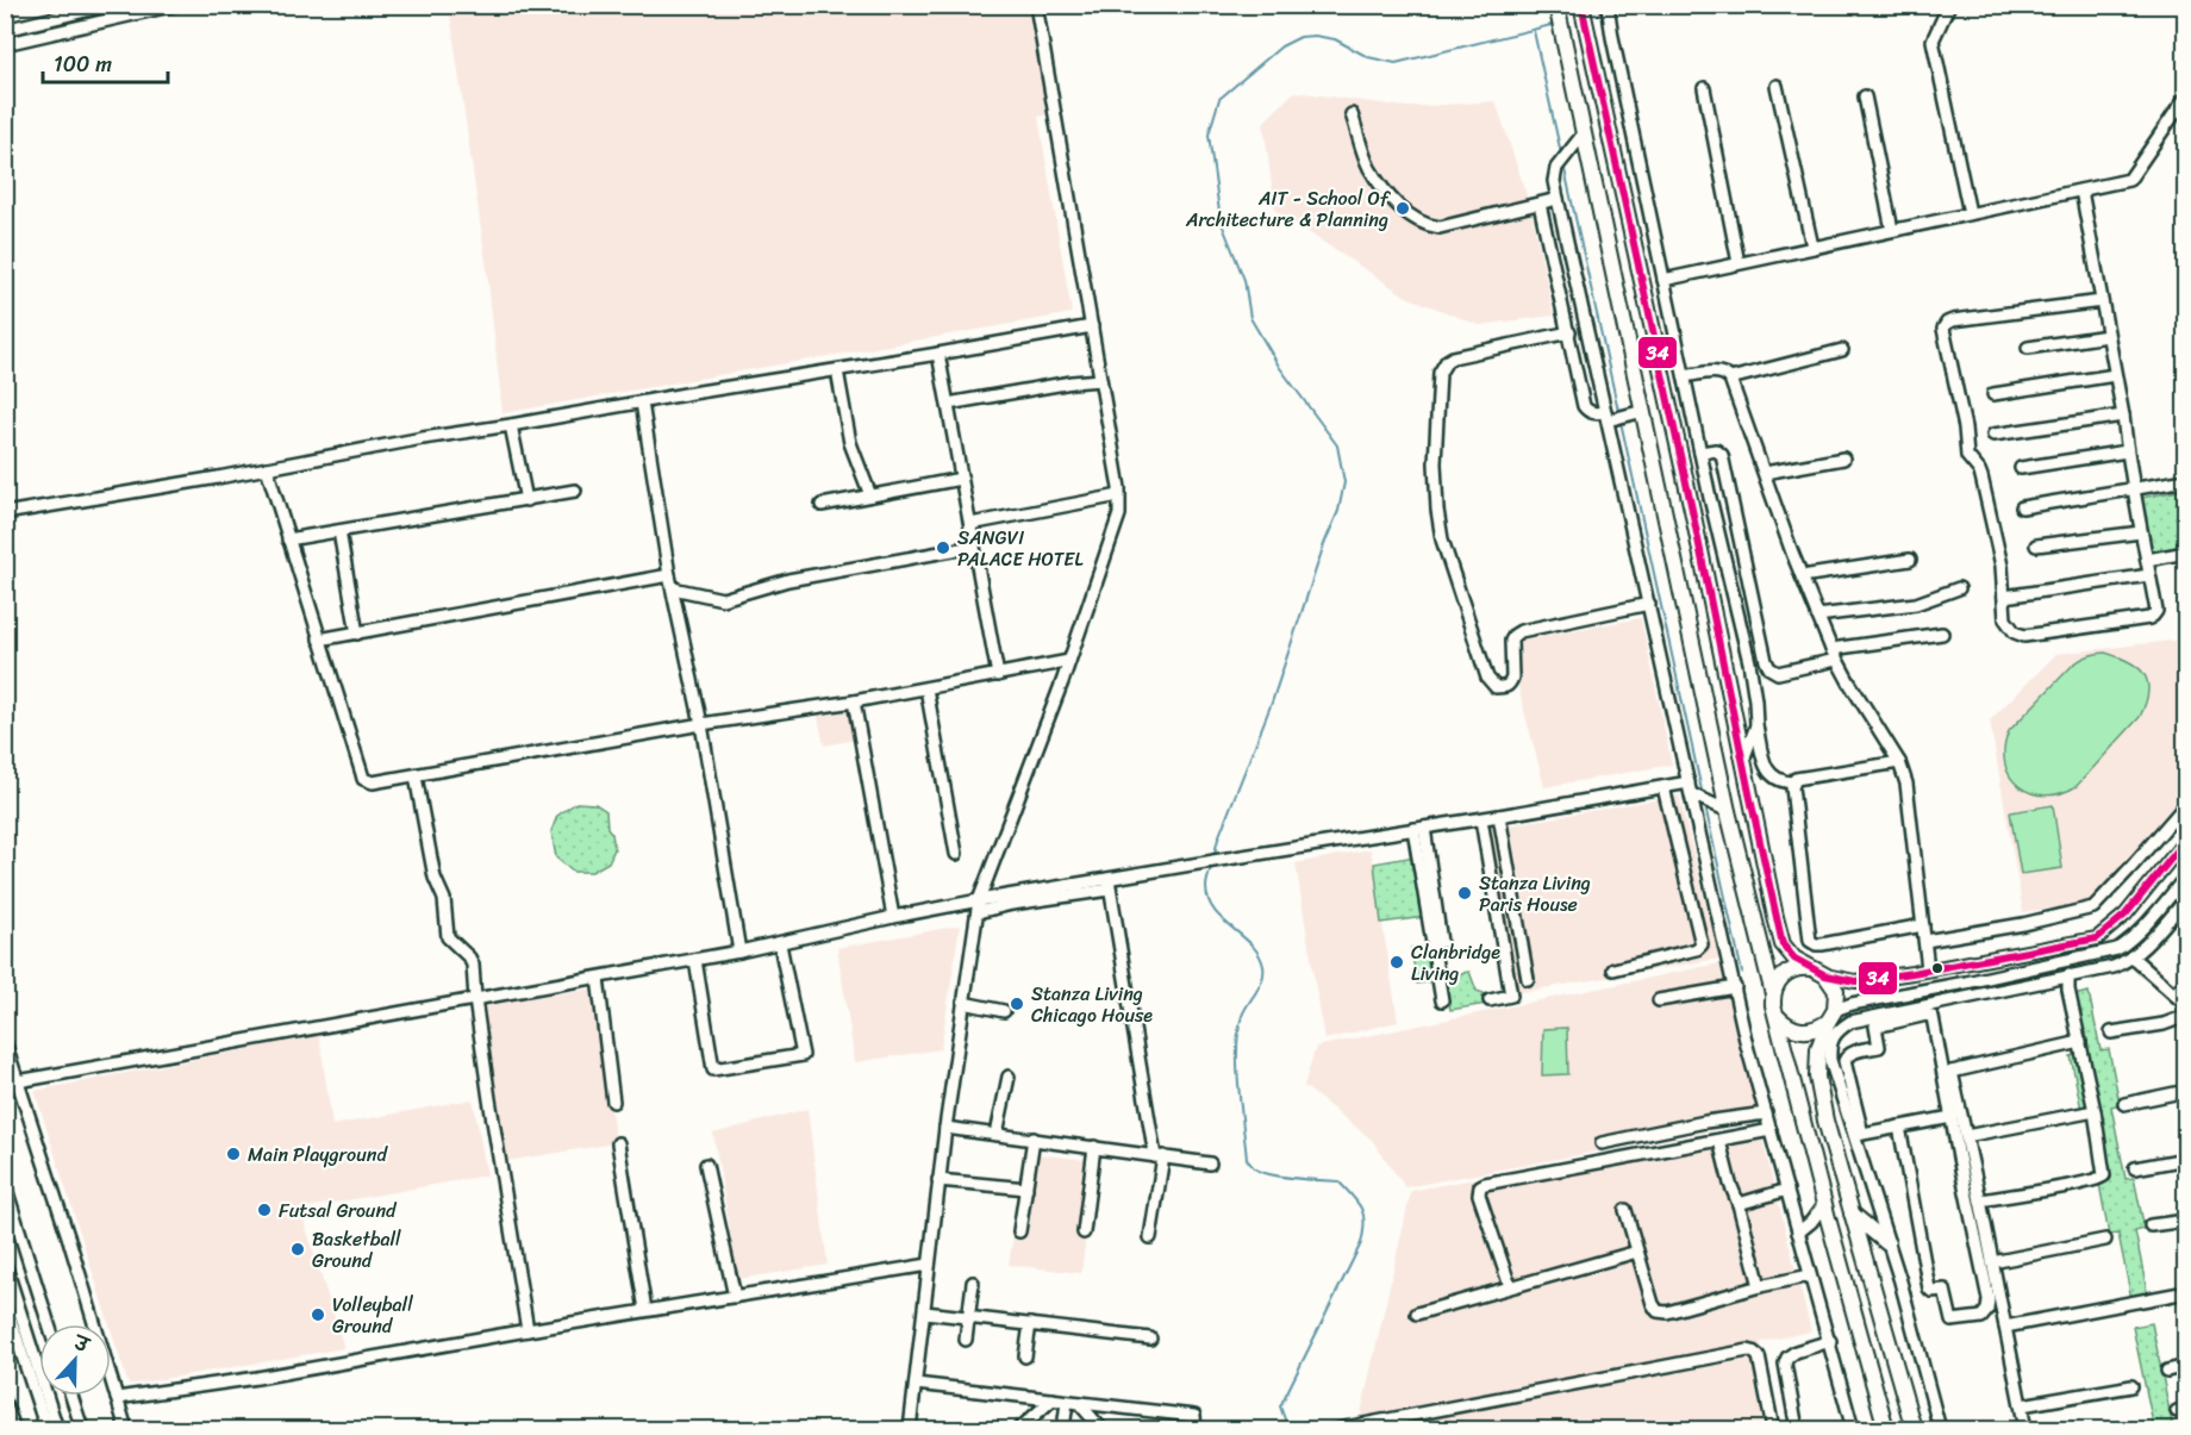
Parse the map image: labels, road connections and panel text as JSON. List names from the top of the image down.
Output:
{
  "places": [
    "AIT - School Of Architecture & Planning",
    "SANGVI PALACE HOTEL",
    "Stanza Living Paris House",
    "Clanbridge Living",
    "Stanza Living Chicago House",
    "Main Playground",
    "Futsal Ground",
    "Basketball Ground",
    "Volleyball Ground"
  ],
  "lines": ["transit line 34"],
  "scale_bar": "100 m",
  "north": "top"
}
